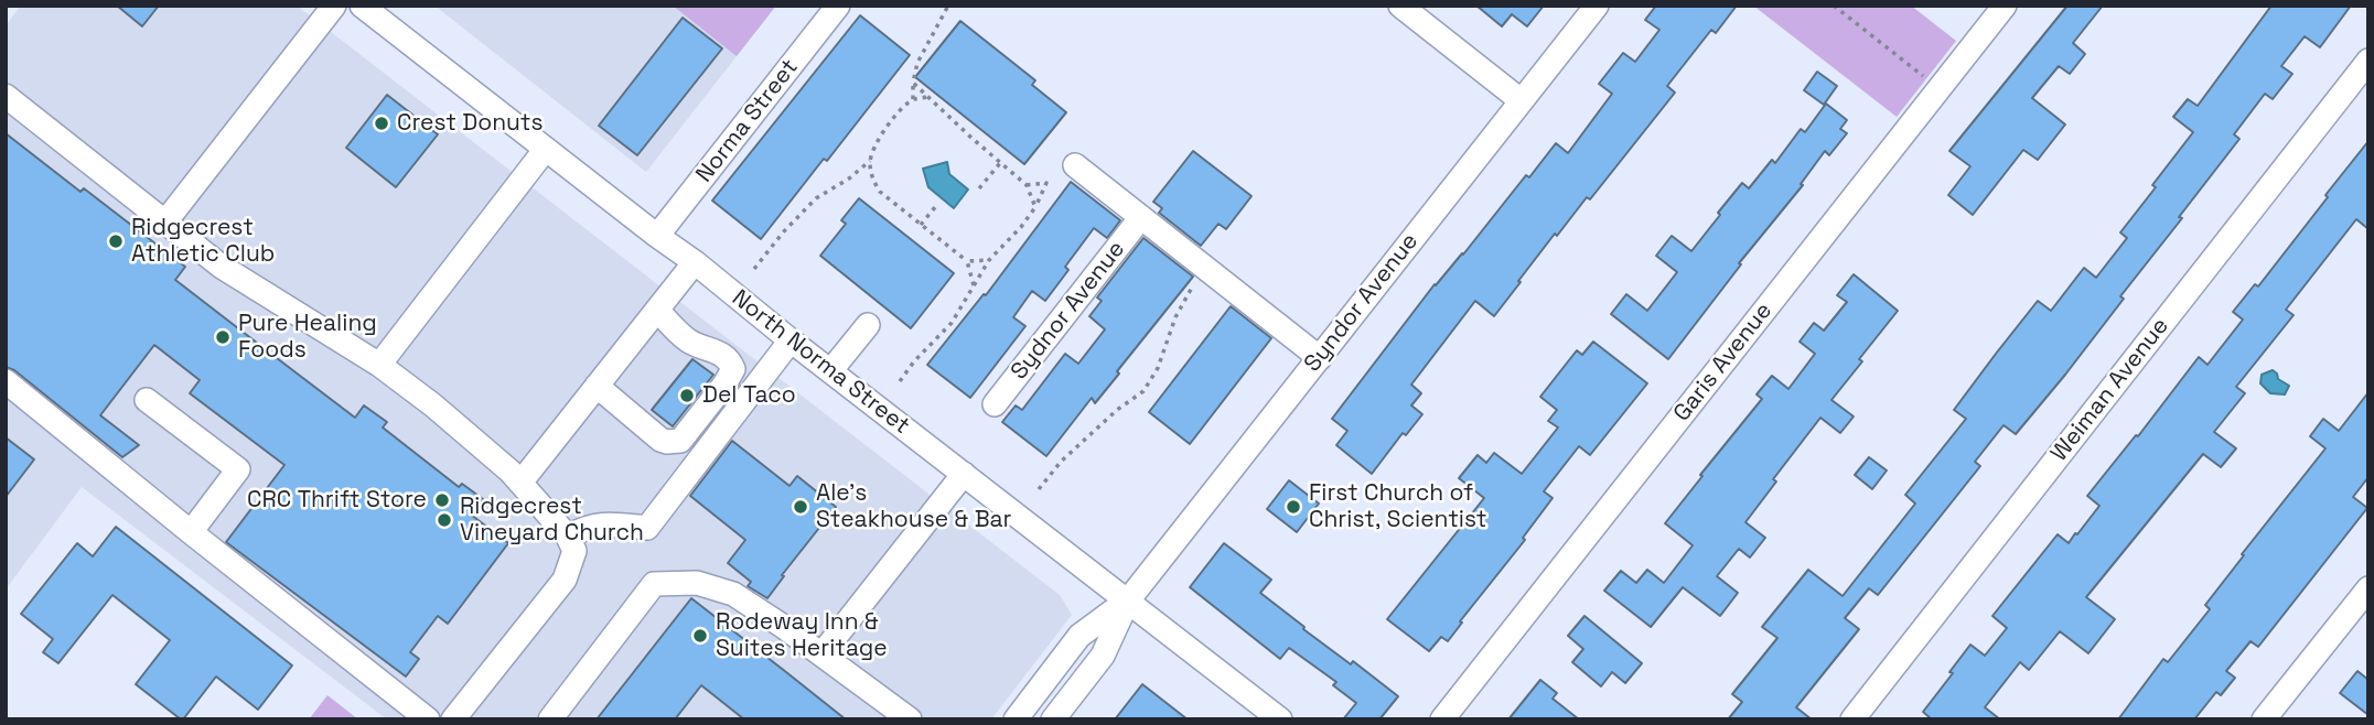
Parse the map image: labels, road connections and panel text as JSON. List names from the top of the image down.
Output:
{
  "streets": {
    "street": [
      "Norma Street",
      "Syndor Avenue",
      "Sydnor Avenue",
      "North Norma Street",
      "Garis Avenue",
      "Weiman Avenue"
    ]
  },
  "crossings": [
    ["Norma Street", "North Norma Street"],
    ["Syndor Avenue", "Sydnor Avenue"],
    ["Syndor Avenue", "North Norma Street"]
  ],
  "places": [
    "Crest Donuts",
    "Ridgecrest Athletic Club",
    "Pure Healing Foods",
    "Del Taco",
    "CRC Thrift Store",
    "Ale's Steakhouse & Bar",
    "First Church of Christ, Scientist",
    "Ridgecrest Vineyard Church",
    "Rodeway Inn & Suites Heritage"
  ]
}
